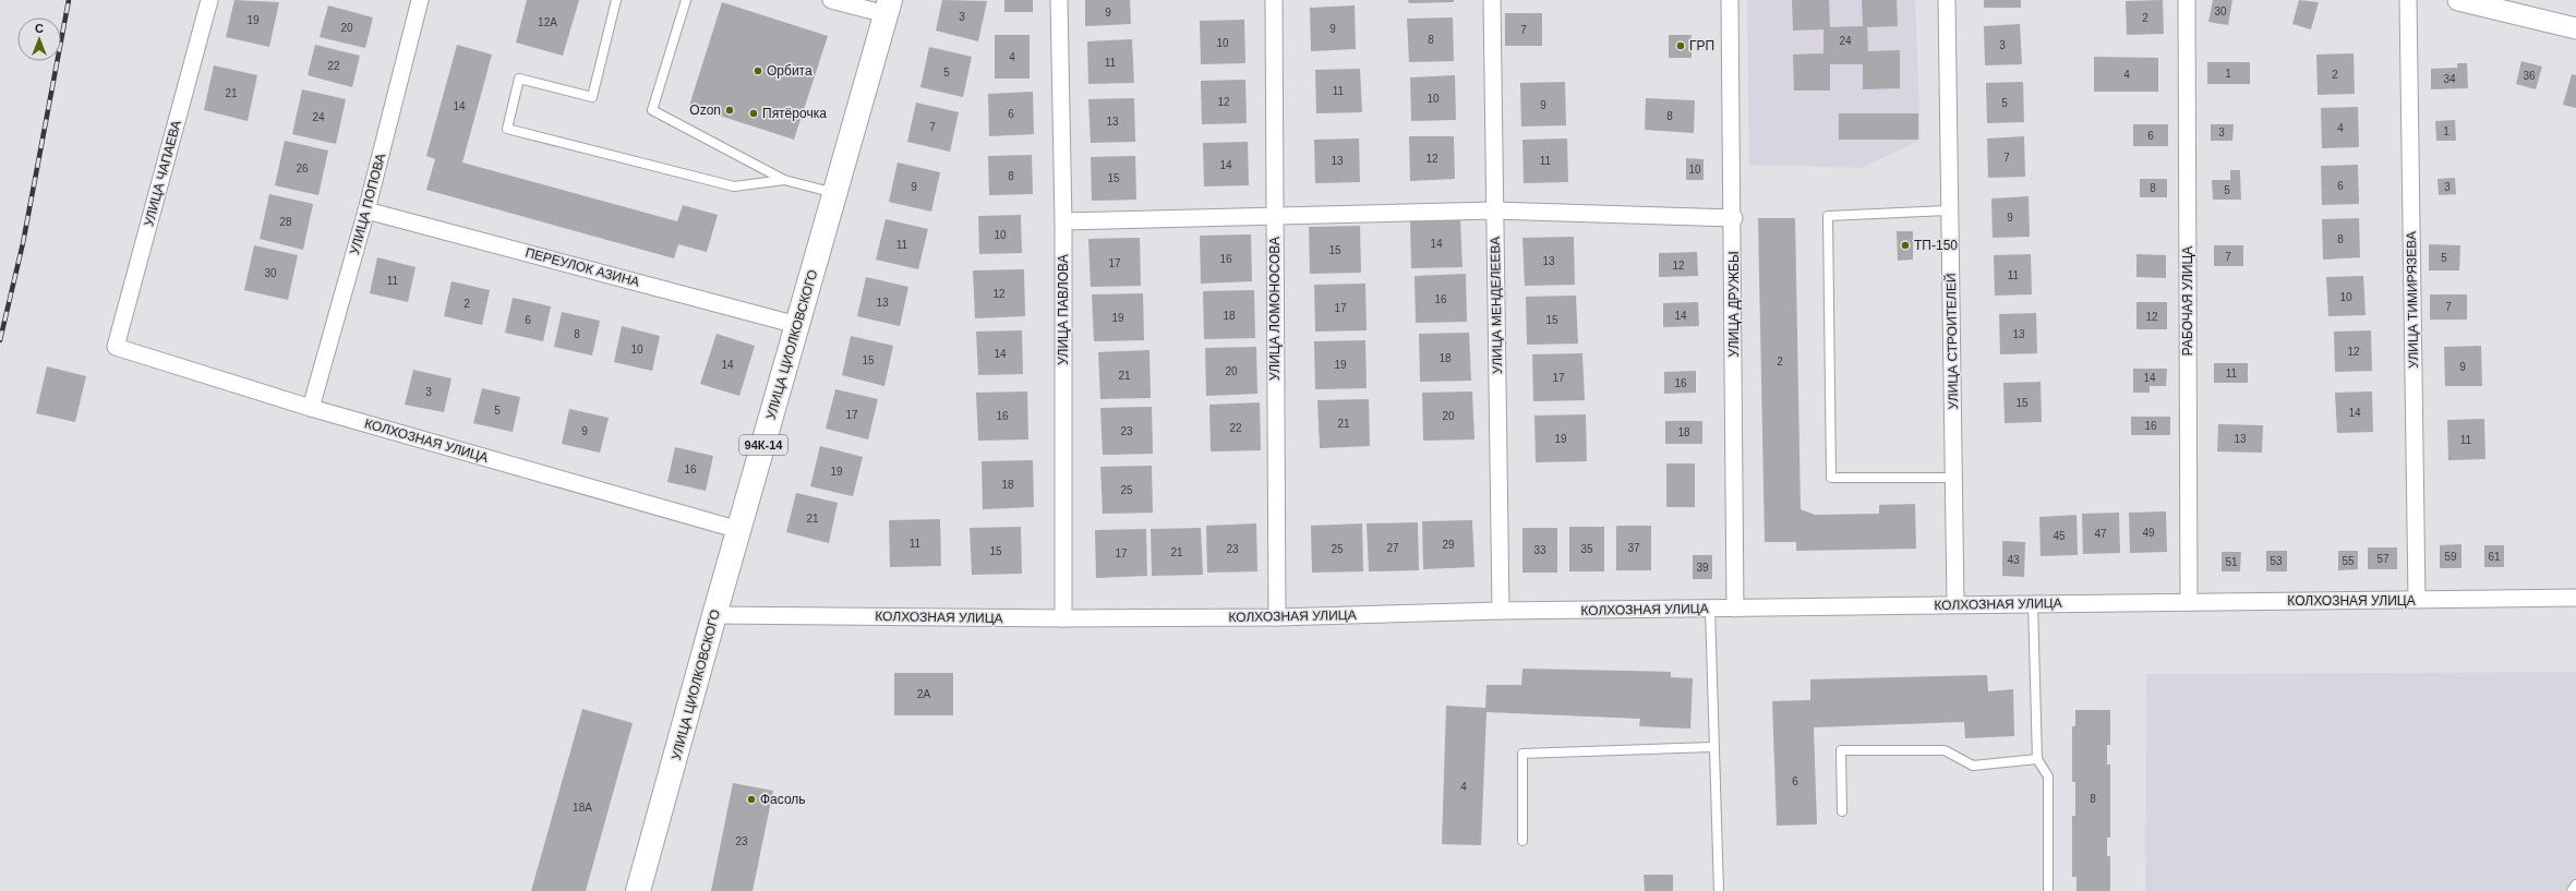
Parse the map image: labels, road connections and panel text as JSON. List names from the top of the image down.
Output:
{
  "streets": {
    "main road": ["УЛИЦА ЦИОЛКОВСКОГО", "94К-14"],
    "street": [
      "УЛИЦА ЧАПАЕВА",
      "УЛИЦА ПОПОВА",
      "ПЕРЕУЛОК АЗИНА",
      "УЛИЦА ТИМИРЯЗЕВА",
      "РАБОЧАЯ УЛИЦА",
      "УЛИЦА ДРУЖБЫ",
      "УЛИЦА МЕНДЕЛЕЕВА",
      "УЛИЦА ЛОМОНОСОВА",
      "УЛИЦА ПАВЛОВА",
      "УЛИЦА СТРОИТЕЛЕЙ",
      "КОЛХОЗНАЯ УЛИЦА"
    ]
  },
  "crossings": [
    ["УЛИЦА ЧАПАЕВА", "КОЛХОЗНАЯ УЛИЦА"],
    ["УЛИЦА ПОПОВА", "ПЕРЕУЛОК АЗИНА"],
    ["УЛИЦА ПОПОВА", "КОЛХОЗНАЯ УЛИЦА"],
    ["ПЕРЕУЛОК АЗИНА", "УЛИЦА ЦИОЛКОВСКОГО"],
    ["УЛИЦА ТИМИРЯЗЕВА", "КОЛХОЗНАЯ УЛИЦА"],
    ["РАБОЧАЯ УЛИЦА", "КОЛХОЗНАЯ УЛИЦА"],
    ["УЛИЦА ДРУЖБЫ", "КОЛХОЗНАЯ УЛИЦА"],
    ["УЛИЦА МЕНДЕЛЕЕВА", "КОЛХОЗНАЯ УЛИЦА"],
    ["УЛИЦА ЛОМОНОСОВА", "КОЛХОЗНАЯ УЛИЦА"],
    ["УЛИЦА ПАВЛОВА", "КОЛХОЗНАЯ УЛИЦА"],
    ["УЛИЦА СТРОИТЕЛЕЙ", "КОЛХОЗНАЯ УЛИЦА"],
    ["УЛИЦА ЦИОЛКОВСКОГО", "КОЛХОЗНАЯ УЛИЦА"]
  ],
  "places": [
    "ГРП",
    "Орбита",
    "Ozon",
    "Пятёрочка",
    "ТП-150",
    "Фасоль"
  ],
  "house_numbers": [
    "30",
    "9",
    "3",
    "2",
    "19",
    "12А",
    "20",
    "9",
    "7",
    "8",
    "24",
    "10",
    "3",
    "4",
    "11",
    "22",
    "5",
    "1",
    "4",
    "2",
    "36",
    "34",
    "11",
    "21",
    "10",
    "12",
    "5",
    "9",
    "14",
    "6",
    "8",
    "24",
    "13",
    "7",
    "4",
    "1",
    "3",
    "6",
    "7",
    "12",
    "13",
    "11",
    "14",
    "26",
    "10",
    "8",
    "15",
    "6",
    "9",
    "3",
    "8",
    "5",
    "9",
    "28",
    "10",
    "8",
    "14",
    "11",
    "15",
    "7",
    "5",
    "16",
    "13",
    "17",
    "12",
    "30",
    "11",
    "11",
    "12",
    "10",
    "16",
    "13",
    "2",
    "7",
    "17",
    "18",
    "14",
    "12",
    "19",
    "6",
    "15",
    "8",
    "13",
    "10",
    "12",
    "14",
    "18",
    "15",
    "2",
    "14",
    "19",
    "9",
    "20",
    "11",
    "21",
    "17",
    "14",
    "16",
    "3",
    "15",
    "5",
    "14",
    "17",
    "16",
    "20",
    "21",
    "16",
    "22",
    "9",
    "23",
    "18",
    "19",
    "13",
    "11",
    "16",
    "19",
    "18",
    "25",
    "21",
    "49",
    "47",
    "45",
    "11",
    "29",
    "27",
    "37",
    "23",
    "25",
    "35",
    "33",
    "15",
    "21",
    "17",
    "59",
    "61",
    "57",
    "43",
    "53",
    "55",
    "51",
    "39",
    "2А",
    "6",
    "4",
    "8",
    "18А",
    "23"
  ],
  "north": "top"
}
